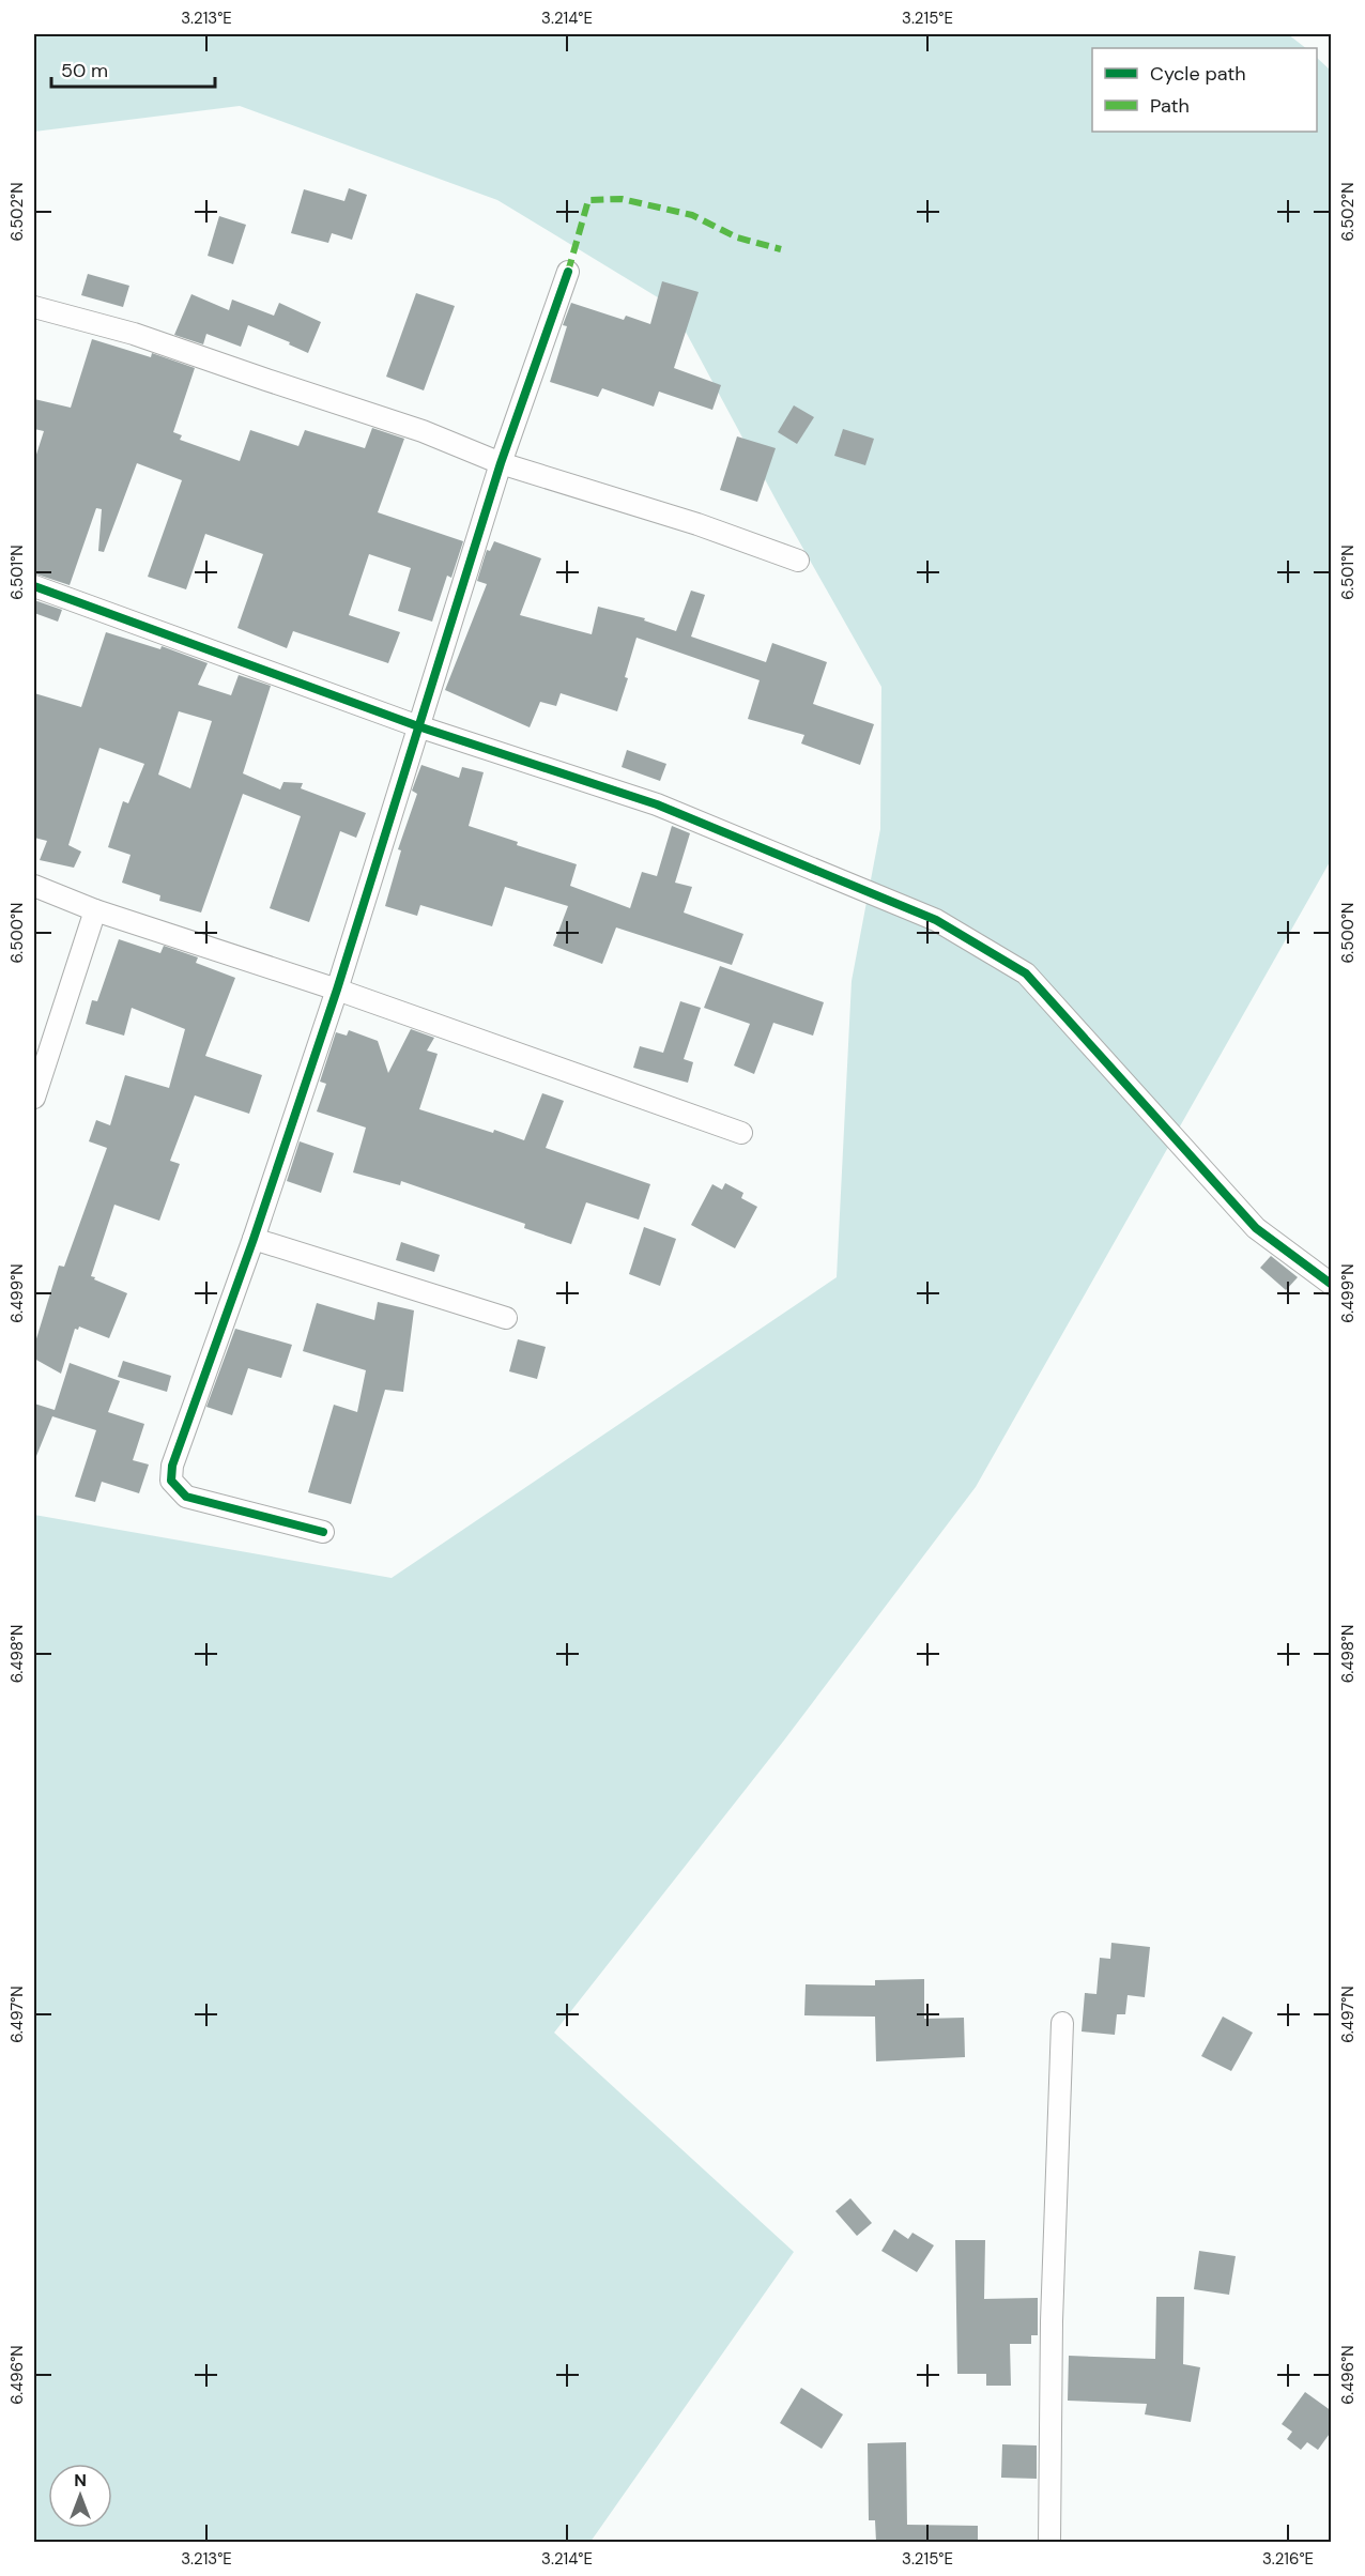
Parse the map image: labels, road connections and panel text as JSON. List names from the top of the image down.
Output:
{
  "legend": ["Cycle path", "Path"],
  "scale_bar": "50 m",
  "north": "top",
  "coordinates": [
    "3.213°E",
    "3.214°E",
    "3.215°E",
    "6.502°N",
    "6.501°N",
    "6.500°N",
    "6.499°N",
    "6.498°N",
    "6.497°N",
    "6.496°N",
    "3.216°E"
  ]
}
